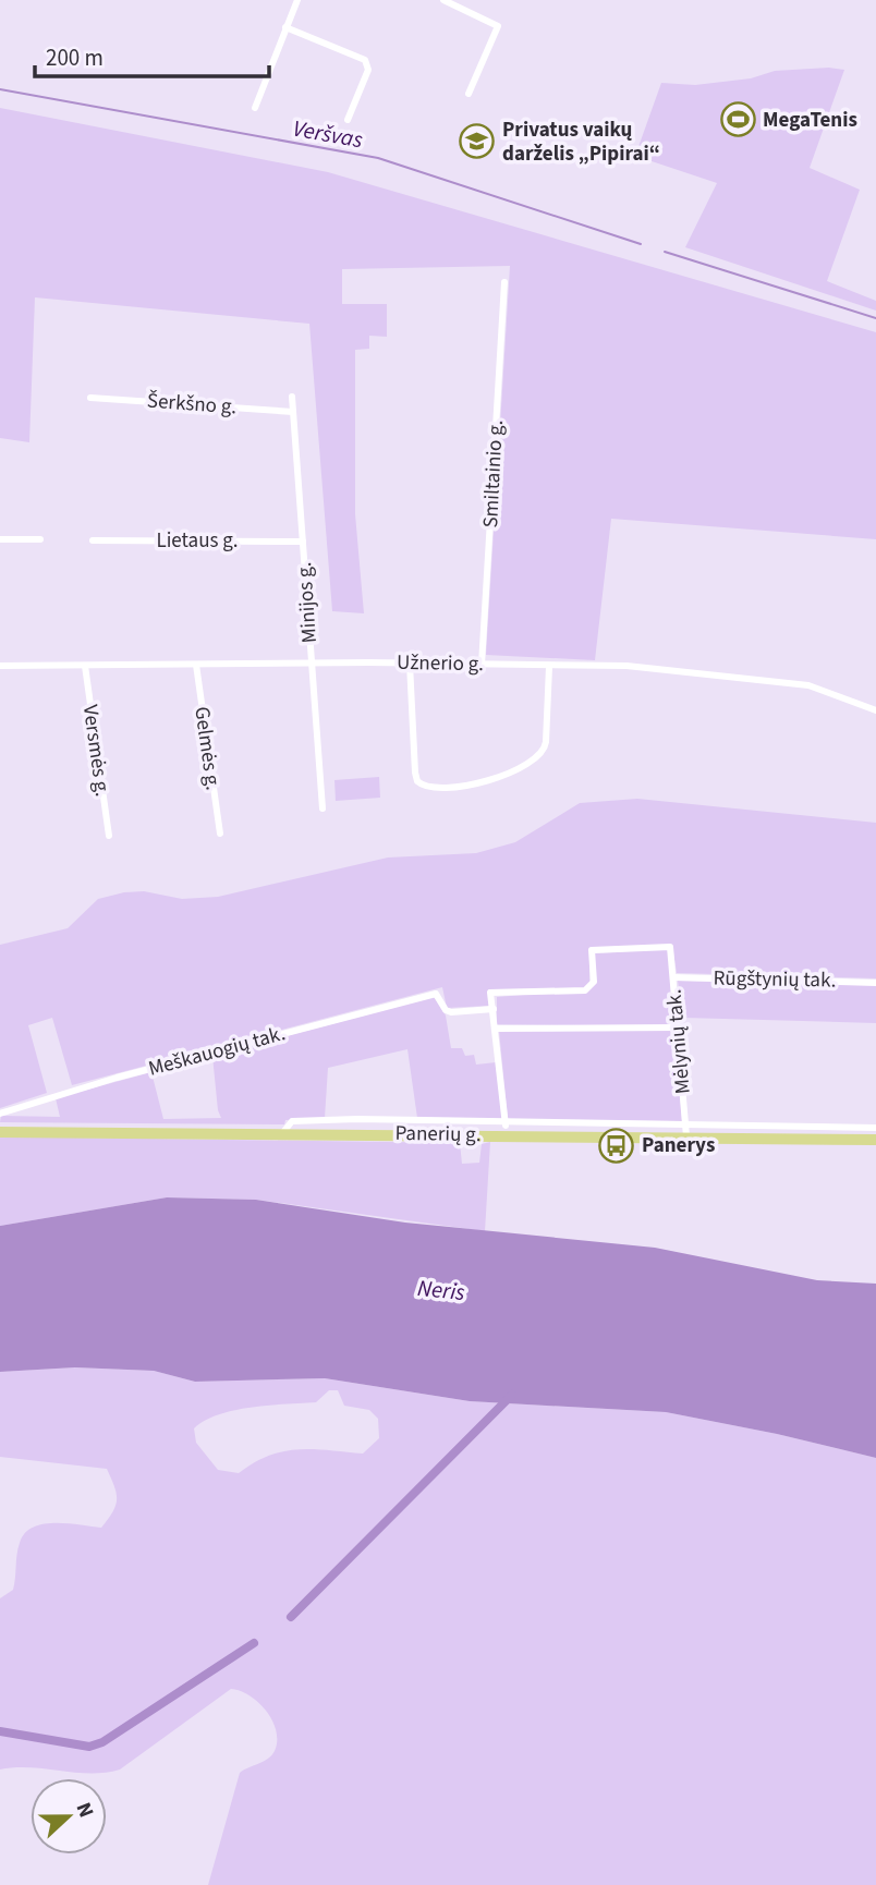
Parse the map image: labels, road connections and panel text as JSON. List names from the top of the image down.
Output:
{
  "streets": {
    "main road": ["Panerių g."],
    "street": [
      "Šerkšno g.",
      "Smiltainio g.",
      "Lietaus g.",
      "Minijos g.",
      "Užnerio g.",
      "Gelmės g.",
      "Versmės g.",
      "Rūgštynių tak.",
      "Mėlynių tak.",
      "Meškauogių tak."
    ]
  },
  "crossings": [
    ["Šerkšno g.", "Minijos g."],
    ["Smiltainio g.", "Užnerio g."],
    ["Lietaus g.", "Minijos g."],
    ["Minijos g.", "Užnerio g."],
    ["Užnerio g.", "Gelmės g."],
    ["Užnerio g.", "Versmės g."],
    ["Rūgštynių tak.", "Mėlynių tak."],
    ["Mėlynių tak.", "Meškauogių tak."],
    ["Mėlynių tak.", "Panerių g."]
  ],
  "water": ["Veršvas", "Neris"],
  "places": {
    "sports": ["MegaTenis"],
    "school or university": ["Privatus vaikų darželis „Pipirai“"],
    "bus stop": ["Panerys"]
  },
  "scale_bar": "200 m",
  "north": "right"
}
